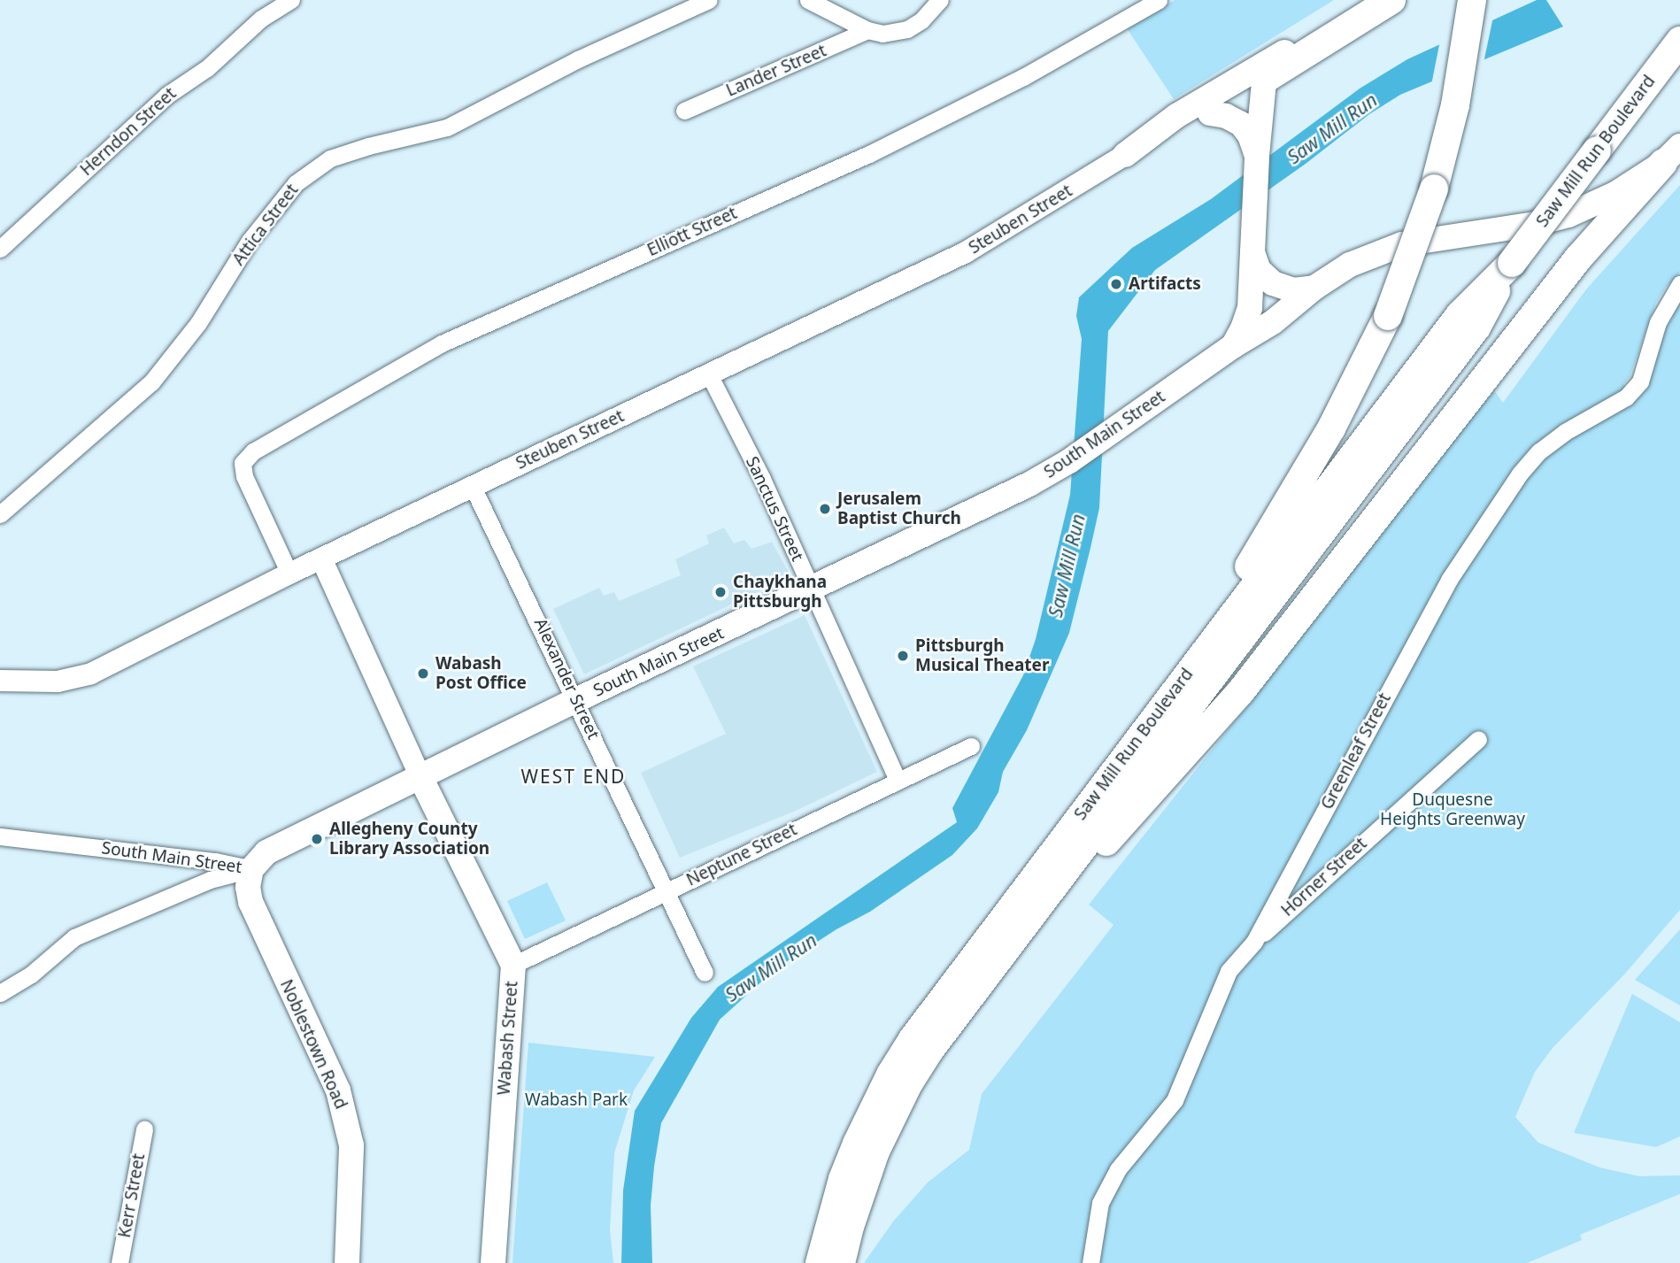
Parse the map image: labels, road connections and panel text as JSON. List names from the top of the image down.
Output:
{
  "streets": {
    "highway": ["Saw Mill Run Boulevard"],
    "main road": [
      "Steuben Street",
      "South Main Street",
      "Wabash Street",
      "Noblestown Road"
    ],
    "street": [
      "Lander Street",
      "Herndon Street",
      "Attica Street",
      "Elliott Street",
      "Sanctus Street",
      "Alexander Street",
      "Greenleaf Street",
      "Neptune Street",
      "Horner Street",
      "Kerr Street"
    ]
  },
  "crossings": [
    ["Steuben Street", "Elliott Street"],
    ["Steuben Street", "Sanctus Street"],
    ["Steuben Street", "Alexander Street"],
    ["Steuben Street", "Wabash Street"],
    ["South Main Street", "Sanctus Street"],
    ["South Main Street", "Alexander Street"],
    ["South Main Street", "Wabash Street"],
    ["South Main Street", "Noblestown Road"],
    ["Sanctus Street", "Neptune Street"],
    ["Alexander Street", "Neptune Street"],
    ["Greenleaf Street", "Horner Street"],
    ["Neptune Street", "Wabash Street"]
  ],
  "districts": ["WEST END"],
  "water": ["Saw Mill Run"],
  "parks": ["Duquesne Heights Greenway", "Wabash Park"],
  "places": [
    "Artifacts",
    "Jerusalem Baptist Church",
    "Chaykhana Pittsburgh",
    "Pittsburgh Musical Theater",
    "Wabash Post Office",
    "Allegheny County Library Association"
  ]
}
